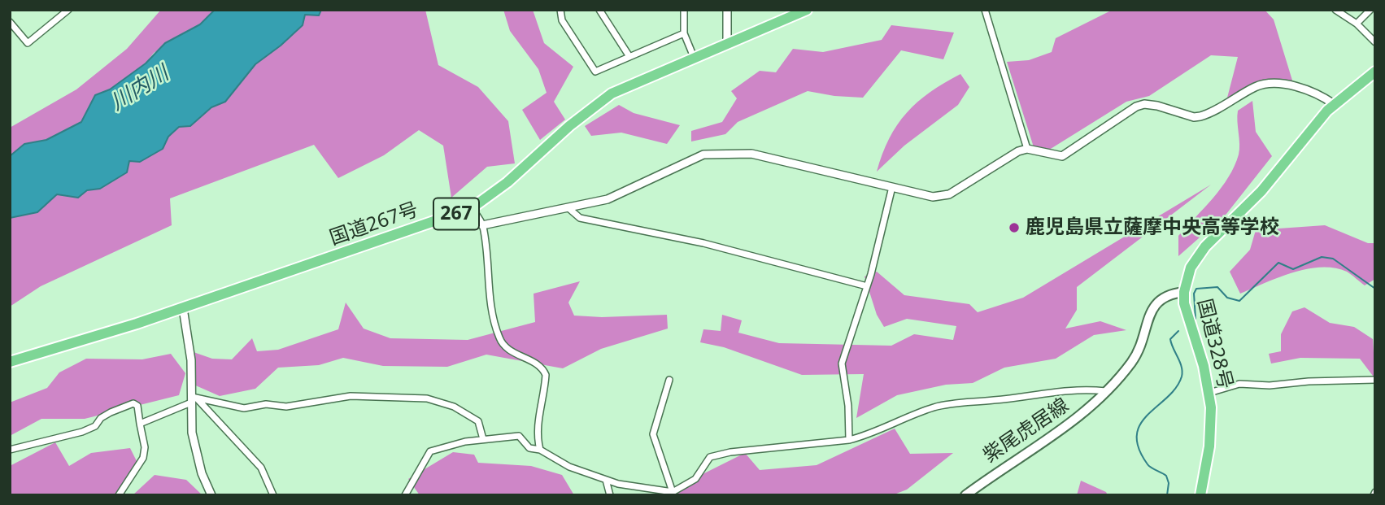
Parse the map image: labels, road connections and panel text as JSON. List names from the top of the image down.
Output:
{
  "streets": {
    "highway": ["267", "国道267号", "国道328号"],
    "main road": ["紫尾虎居線"]
  },
  "crossings": [
    ["国道328号", "紫尾虎居線"]
  ],
  "water": ["川内川"],
  "places": ["鹿児島県立薩摩中央高等学校"]
}
